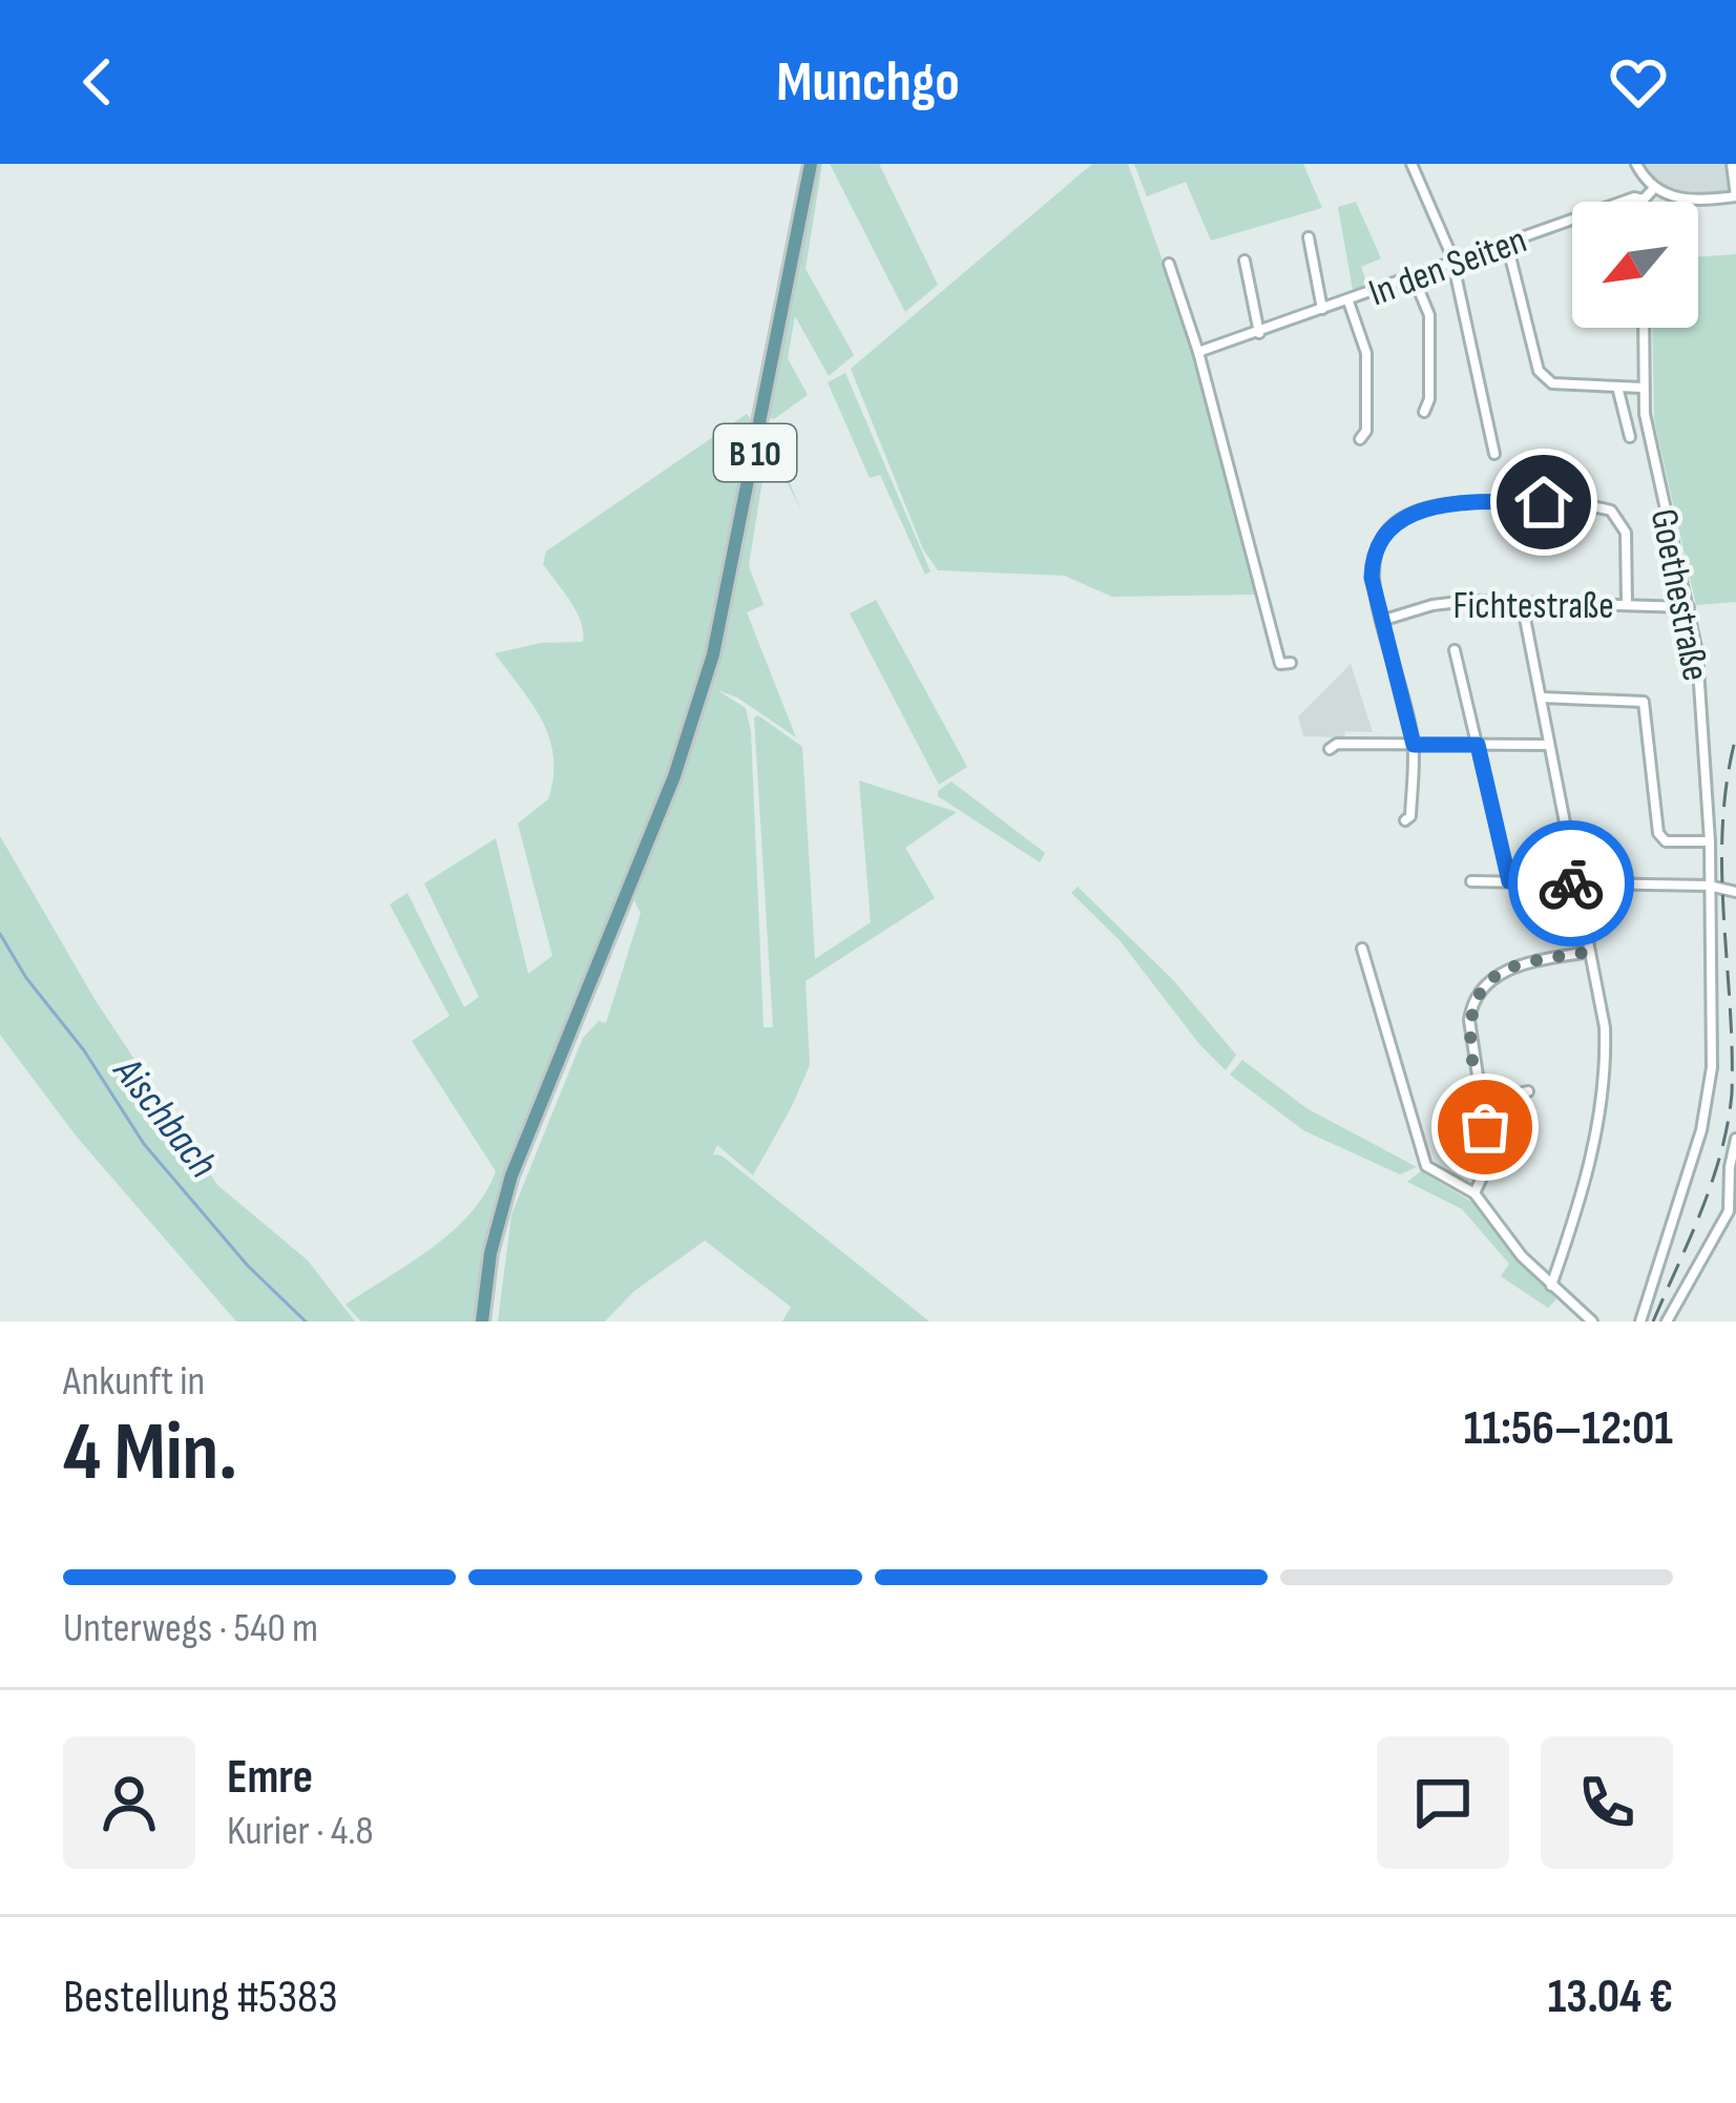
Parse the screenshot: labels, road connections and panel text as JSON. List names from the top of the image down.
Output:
{
  "streets": {
    "main road": ["B 10"],
    "street": ["In den Seiten", "Goethestraße", "Fichtestraße"]
  },
  "crossings": [
    ["Goethestraße", "Fichtestraße"]
  ],
  "water": ["Aischbach"],
  "north": "bottom left",
  "page": {
    "header": "Munchgo",
    "heading": ["4 Min.", "Ankunft in", "11:56–12:01"],
    "panel": [
      "Emre",
      "Kurier · 4.8",
      "Bestellung #5383",
      "13.04 €"
    ],
    "bar": "Unterwegs · 540 m"
  }
}
